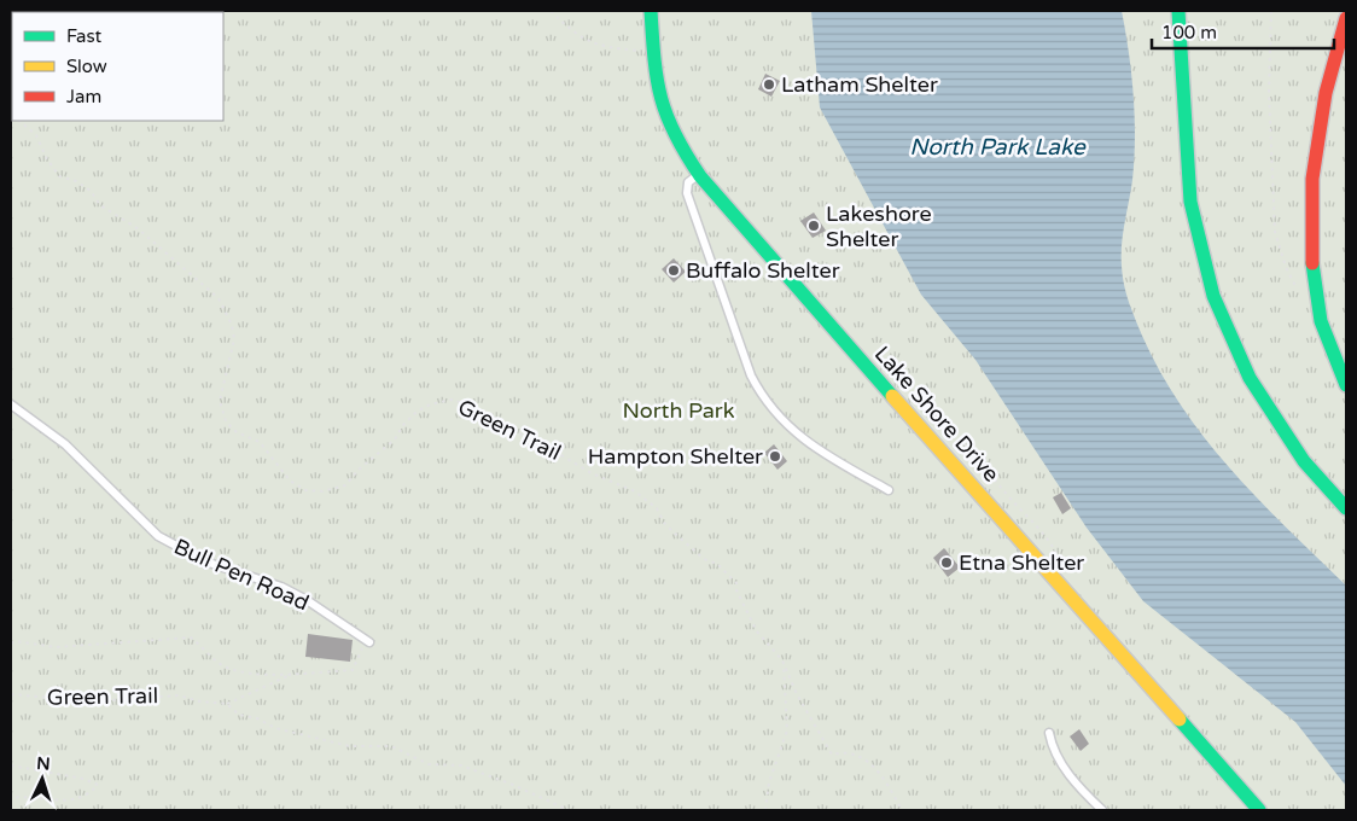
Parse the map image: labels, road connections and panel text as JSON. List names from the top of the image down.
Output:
{
  "streets": {
    "street": ["Lake Shore Drive"],
    "lane": ["Bull Pen Road"],
    "path": ["Green Trail"]
  },
  "water": ["North Park Lake"],
  "parks": ["North Park"],
  "places": [
    "Latham Shelter",
    "Lakeshore Shelter",
    "Buffalo Shelter",
    "Hampton Shelter",
    "Etna Shelter"
  ],
  "legend": ["Fast", "Slow", "Jam"],
  "scale_bar": "100 m",
  "north": "top"
}
